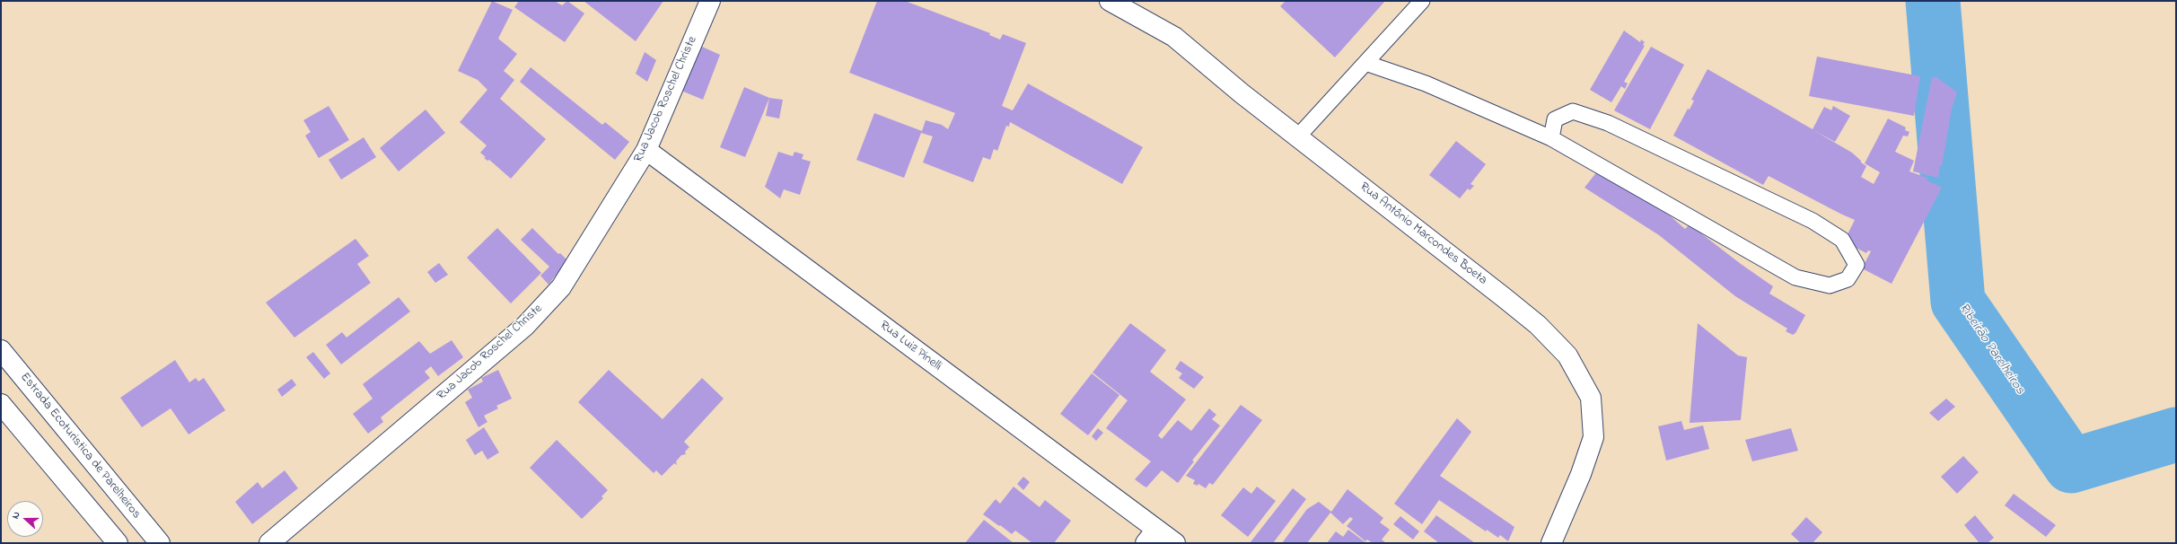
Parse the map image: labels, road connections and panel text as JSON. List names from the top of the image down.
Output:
{
  "streets": {
    "street": [
      "Rua Jacob Roschel Christe",
      "Rua Antônio Marcondes Boeta",
      "Rua Luiz Pinelli",
      "Estrada Ecoturistica de Parelheiros"
    ]
  },
  "crossings": [
    ["Rua Jacob Roschel Christe", "Rua Luiz Pinelli"]
  ],
  "water": ["Ribeirão Parelheiros"],
  "north": "left"
}
